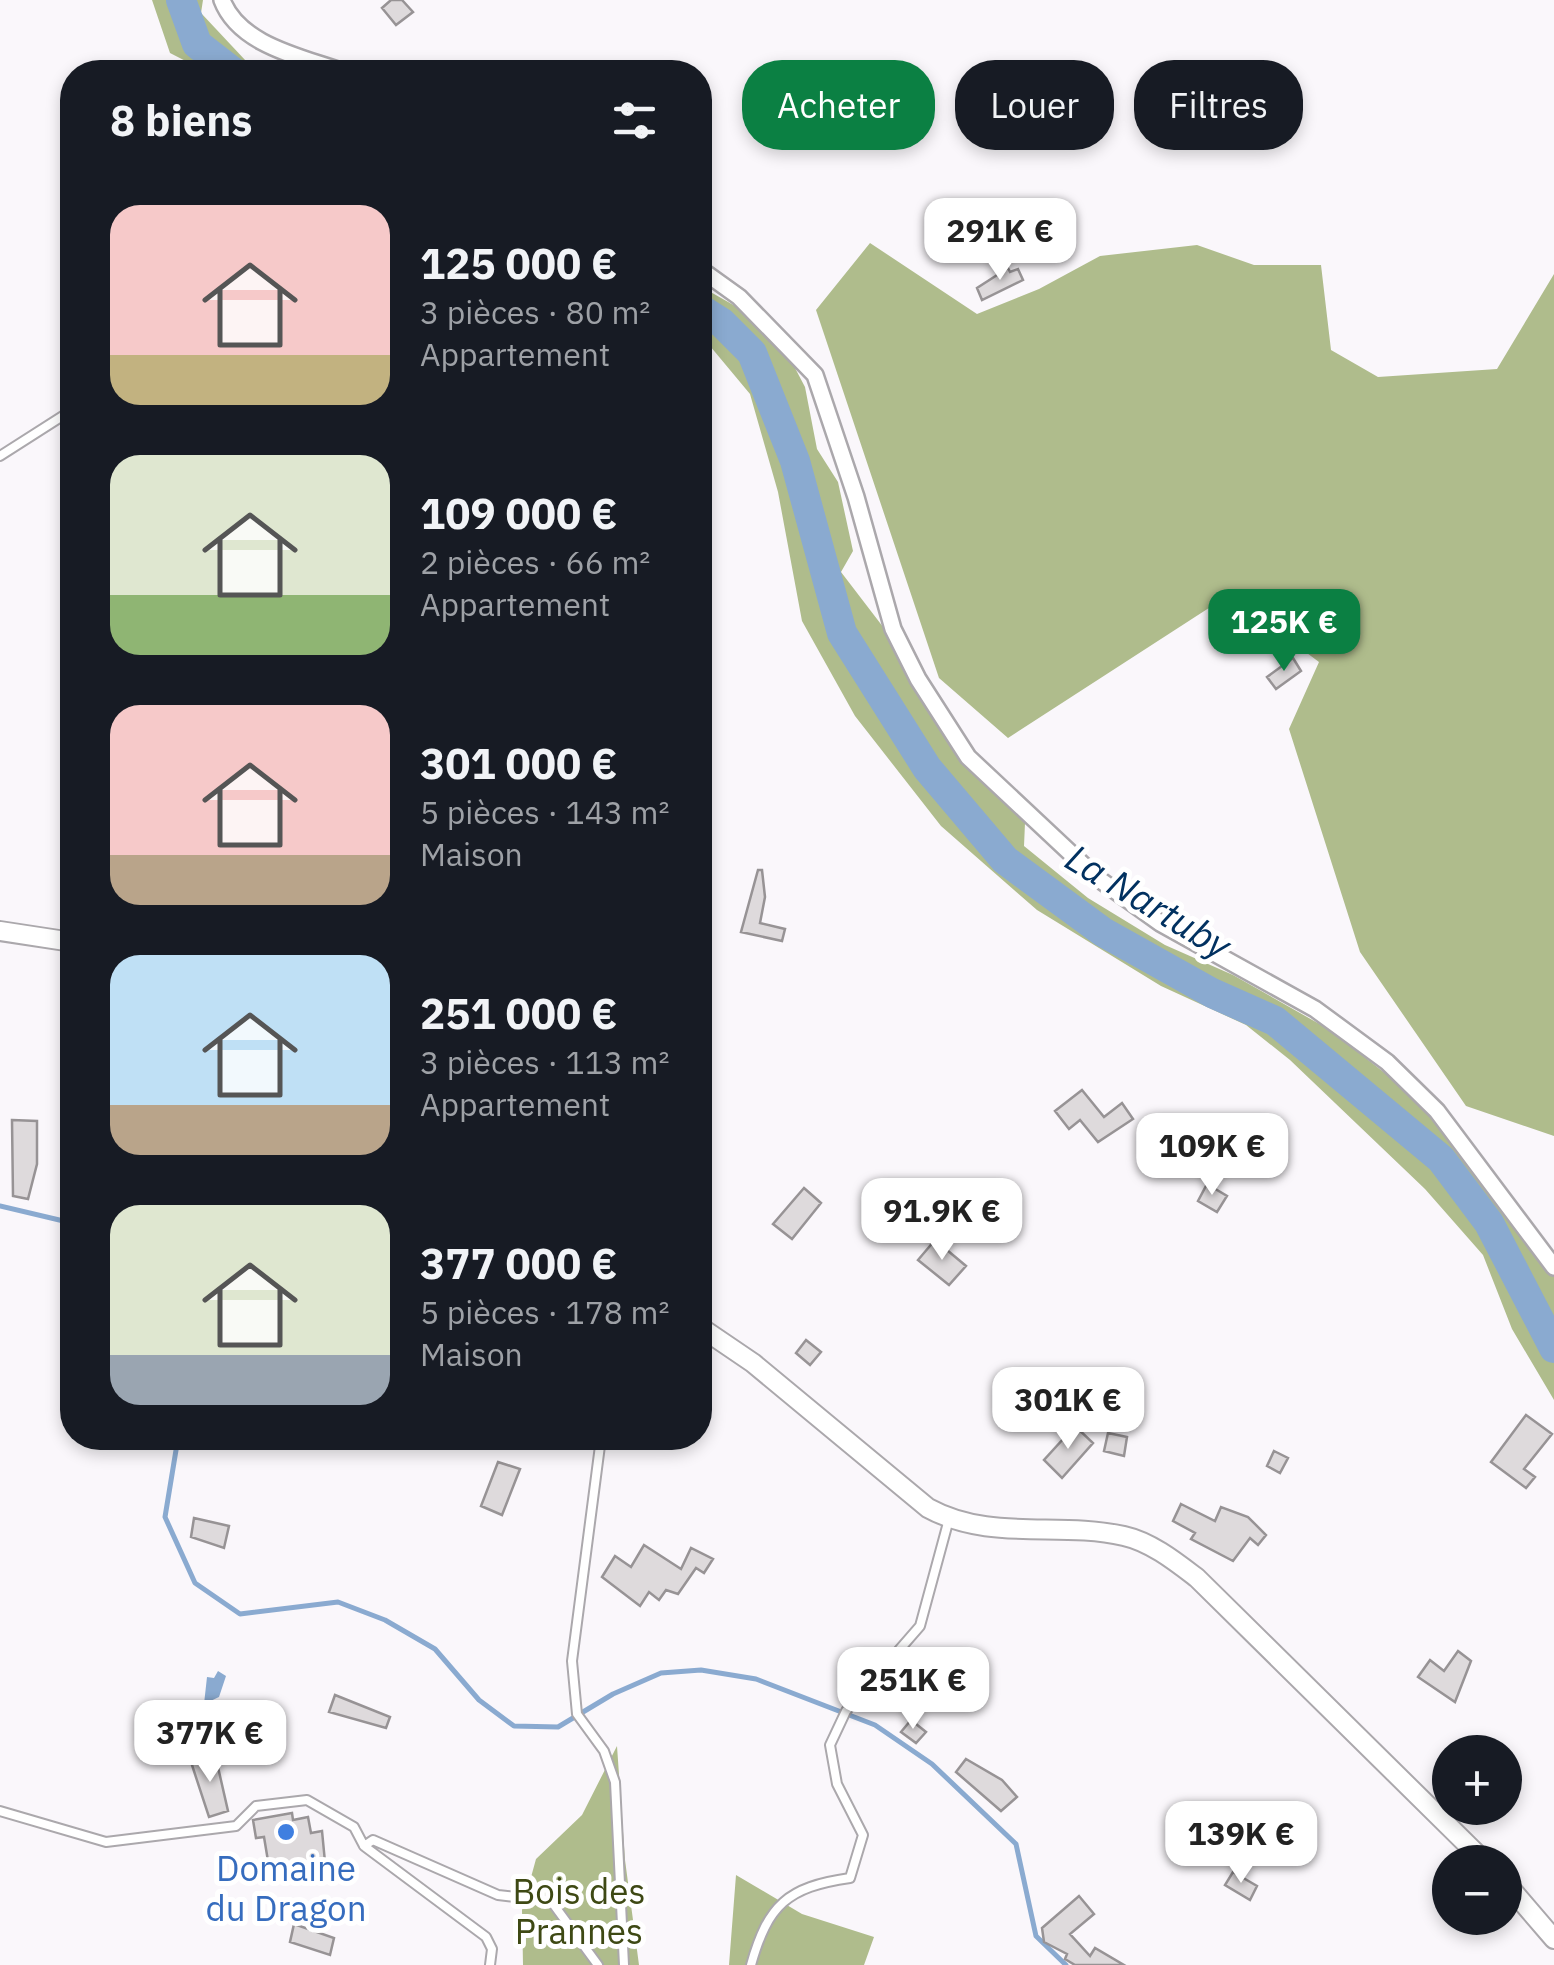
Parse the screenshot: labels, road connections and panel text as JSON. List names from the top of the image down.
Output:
{
  "water": ["La Nartuby"],
  "parks": ["Bois des Prannes"],
  "places": ["Domaine du Dragon"],
  "page": {
    "chip": ["Acheter", "Louer", "Filtres"],
    "heading": "8 biens",
    "list": [
      {
        "name": "125 000 €",
        "note": "3 pièces · 80 m² · Appartement"
      },
      {
        "name": "109 000 €",
        "note": "2 pièces · 66 m² · Appartement"
      },
      {
        "name": "301 000 €",
        "note": "5 pièces · 143 m² · Maison"
      },
      {
        "name": "251 000 €",
        "note": "3 pièces · 113 m² · Appartement"
      },
      {
        "name": "377 000 €",
        "note": "5 pièces · 178 m² · Maison"
      }
    ],
    "price": [
      "291K €",
      "125K €",
      "109K €",
      "91.9K €",
      "301K €",
      "251K €",
      "377K €",
      "139K €"
    ],
    "map_buttons": ["+", "−"]
  }
}
